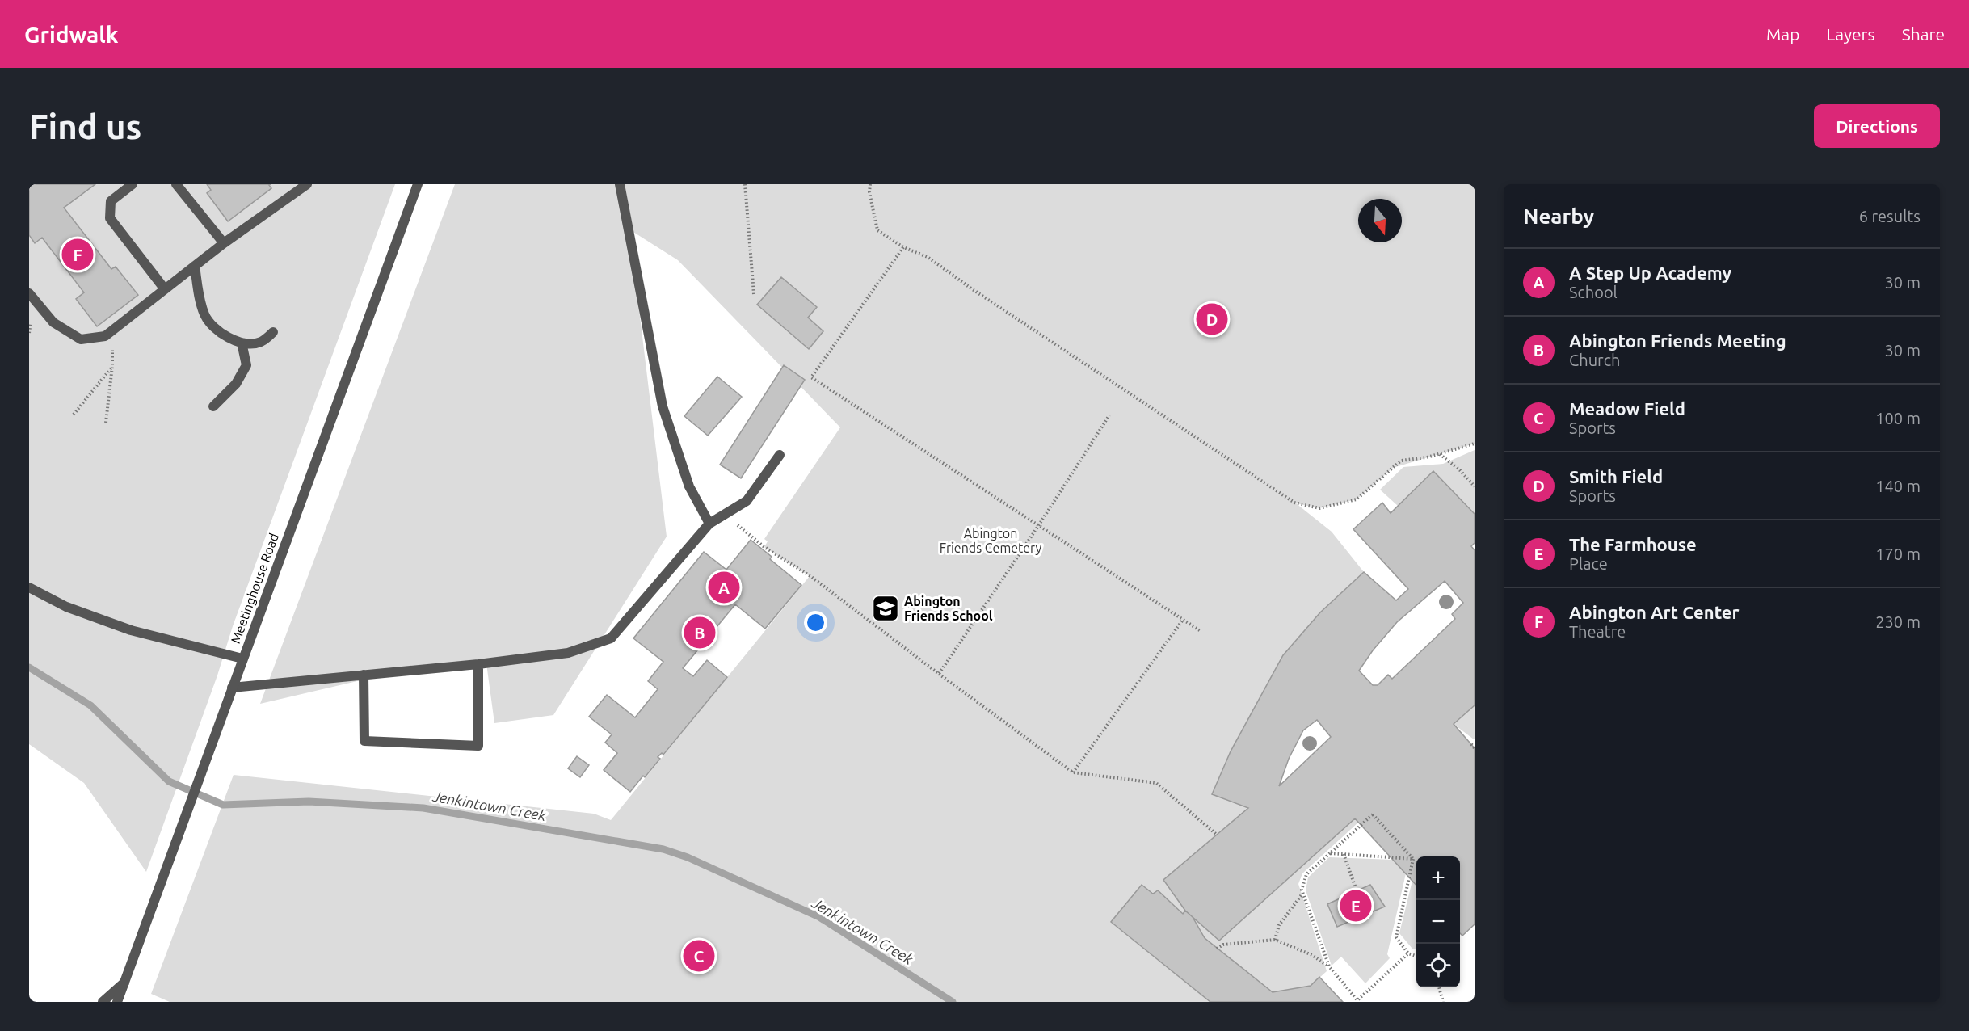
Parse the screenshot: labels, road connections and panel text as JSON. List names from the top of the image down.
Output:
{
  "streets": {
    "street": ["Meetinghouse Road"]
  },
  "water": ["Jenkintown Creek"],
  "parks": ["Abington Friends Cemetery"],
  "places": {
    "school or university": ["Abington Friends School"]
  },
  "north": "bottom",
  "page": {
    "header": "Gridwalk",
    "nav": ["Map", "Layers", "Share"],
    "buttons": "Directions",
    "title": "Find us",
    "heading": ["Nearby", "6 results"],
    "pins": [
      "F",
      "D",
      "A",
      "B",
      "E",
      "C"
    ],
    "list": [
      {
        "mark": "A",
        "name": "A Step Up Academy",
        "note": "School",
        "value": "30 m"
      },
      {
        "mark": "B",
        "name": "Abington Friends Meeting",
        "note": "Church",
        "value": "30 m"
      },
      {
        "mark": "C",
        "name": "Meadow Field",
        "note": "Sports",
        "value": "100 m"
      },
      {
        "mark": "D",
        "name": "Smith Field",
        "note": "Sports",
        "value": "140 m"
      },
      {
        "mark": "E",
        "name": "The Farmhouse",
        "note": "Place",
        "value": "170 m"
      },
      {
        "mark": "F",
        "name": "Abington Art Center",
        "note": "Theatre",
        "value": "230 m"
      }
    ],
    "map_buttons": ["+", "−"]
  }
}
